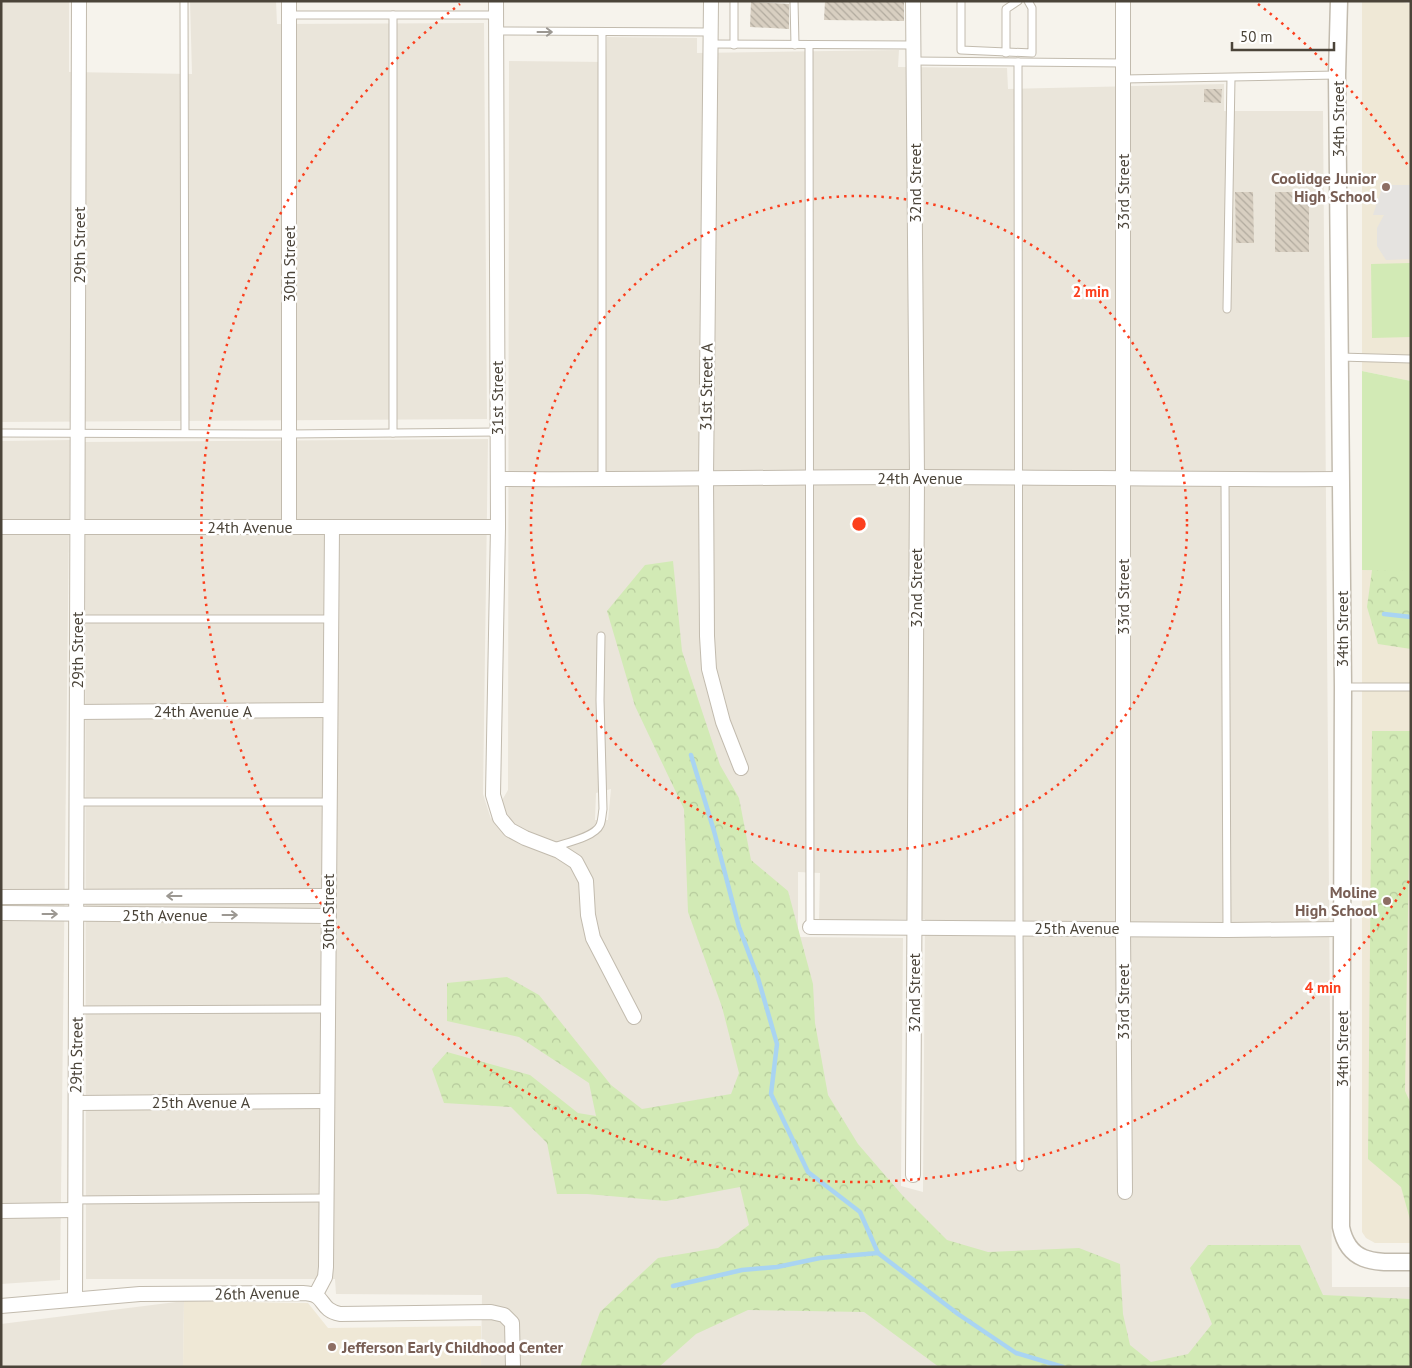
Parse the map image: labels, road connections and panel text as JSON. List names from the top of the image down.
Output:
{
  "streets": {
    "street": [
      "34th Street",
      "32nd Street",
      "33rd Street",
      "29th Street",
      "30th Street",
      "31st Street A",
      "31st Street",
      "24th Avenue",
      "24th Avenue A",
      "25th Avenue",
      "25th Avenue A",
      "26th Avenue"
    ]
  },
  "crossings": [
    ["34th Street", "24th Avenue"],
    ["34th Street", "25th Avenue"],
    ["32nd Street", "24th Avenue"],
    ["32nd Street", "25th Avenue"],
    ["33rd Street", "24th Avenue"],
    ["33rd Street", "25th Avenue"],
    ["29th Street", "24th Avenue"],
    ["29th Street", "24th Avenue A"],
    ["29th Street", "25th Avenue"],
    ["29th Street", "25th Avenue A"],
    ["29th Street", "26th Avenue"],
    ["30th Street", "24th Avenue"],
    ["30th Street", "24th Avenue A"],
    ["30th Street", "25th Avenue"],
    ["30th Street", "25th Avenue A"],
    ["30th Street", "26th Avenue"],
    ["31st Street A", "24th Avenue"],
    ["31st Street", "24th Avenue"]
  ],
  "places": ["Coolidge Junior High School", "Moline High School", "Jefferson Early Childhood Center"],
  "scale_bar": "50 m",
  "rings": ["2 min", "4 min"]
}
